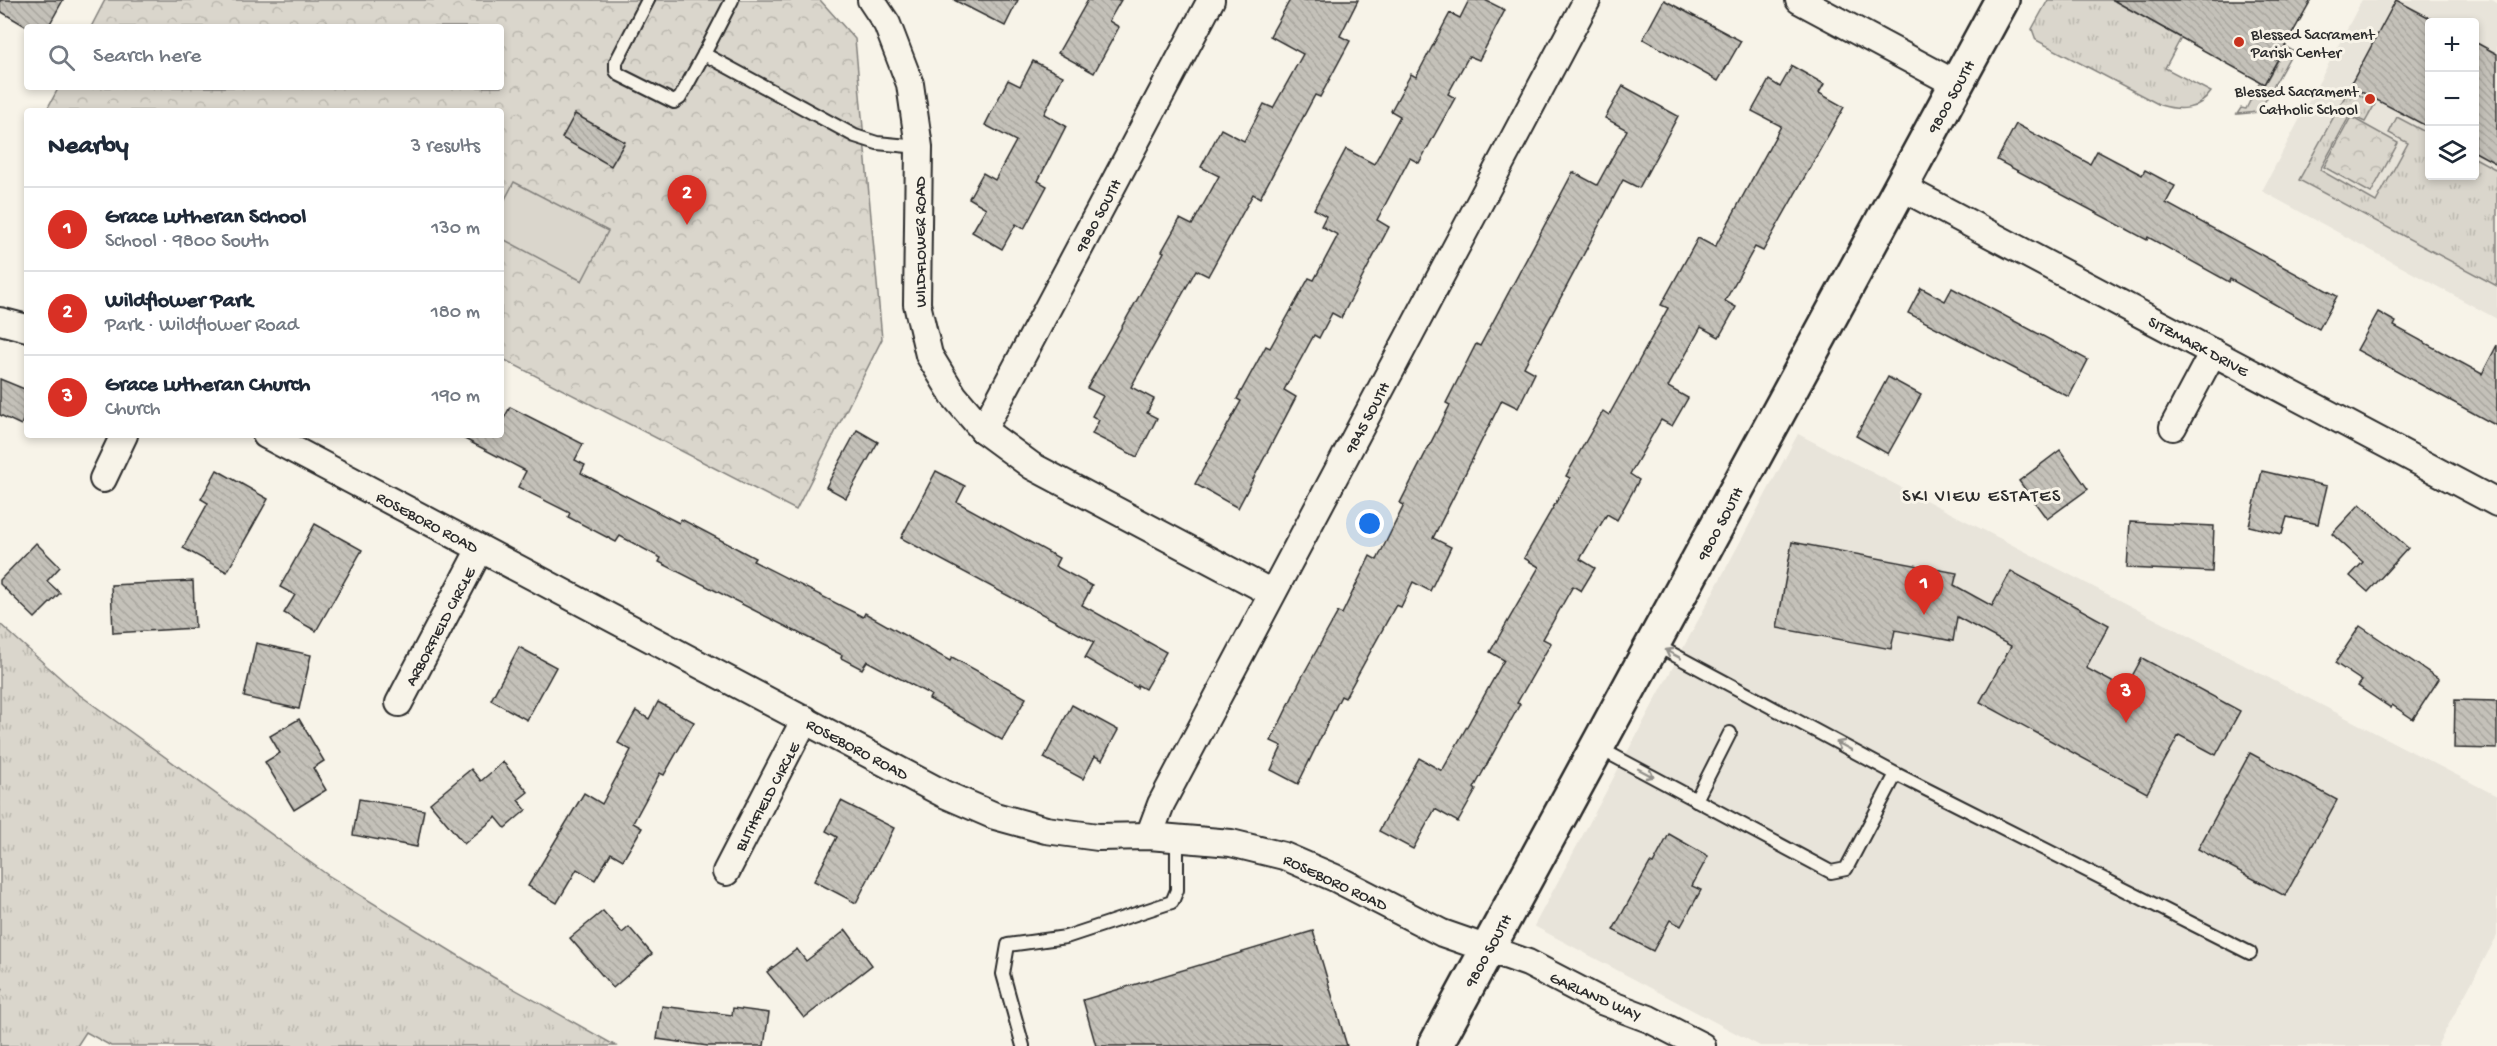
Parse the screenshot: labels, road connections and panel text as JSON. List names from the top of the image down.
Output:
{
  "streets": {
    "street": [
      "9800 SOUTH",
      "9880 SOUTH",
      "WILDFLOWER ROAD",
      "SITZMARK DRIVE",
      "9845 SOUTH",
      "ROSEBORO ROAD",
      "ARBORFIELD CIRCLE",
      "BLITHFIELD CIRCLE",
      "GARLAND WAY"
    ]
  },
  "crossings": [
    ["9800 SOUTH", "SITZMARK DRIVE"],
    ["9800 SOUTH", "ROSEBORO ROAD"],
    ["9800 SOUTH", "GARLAND WAY"],
    ["9880 SOUTH", "WILDFLOWER ROAD"],
    ["WILDFLOWER ROAD", "9845 SOUTH"],
    ["9845 SOUTH", "ROSEBORO ROAD"],
    ["ROSEBORO ROAD", "ARBORFIELD CIRCLE"],
    ["ROSEBORO ROAD", "BLITHFIELD CIRCLE"],
    ["ROSEBORO ROAD", "GARLAND WAY"]
  ],
  "districts": ["SKI VIEW ESTATES"],
  "places": ["Blessed Sacrament Parish Center", "Blessed Sacrament Catholic School"],
  "page": {
    "map_buttons": ["+", "−"],
    "search": "Search here",
    "heading": ["Nearby", "3 results"],
    "pins": ["2", "1", "3"],
    "list": [
      {
        "mark": "1",
        "name": "Grace Lutheran School",
        "note": "School · 9800 South",
        "value": "130 m"
      },
      {
        "mark": "2",
        "name": "Wildflower Park",
        "note": "Park · Wildflower Road",
        "value": "180 m"
      },
      {
        "mark": "3",
        "name": "Grace Lutheran Church",
        "note": "Church",
        "value": "190 m"
      }
    ]
  }
}
